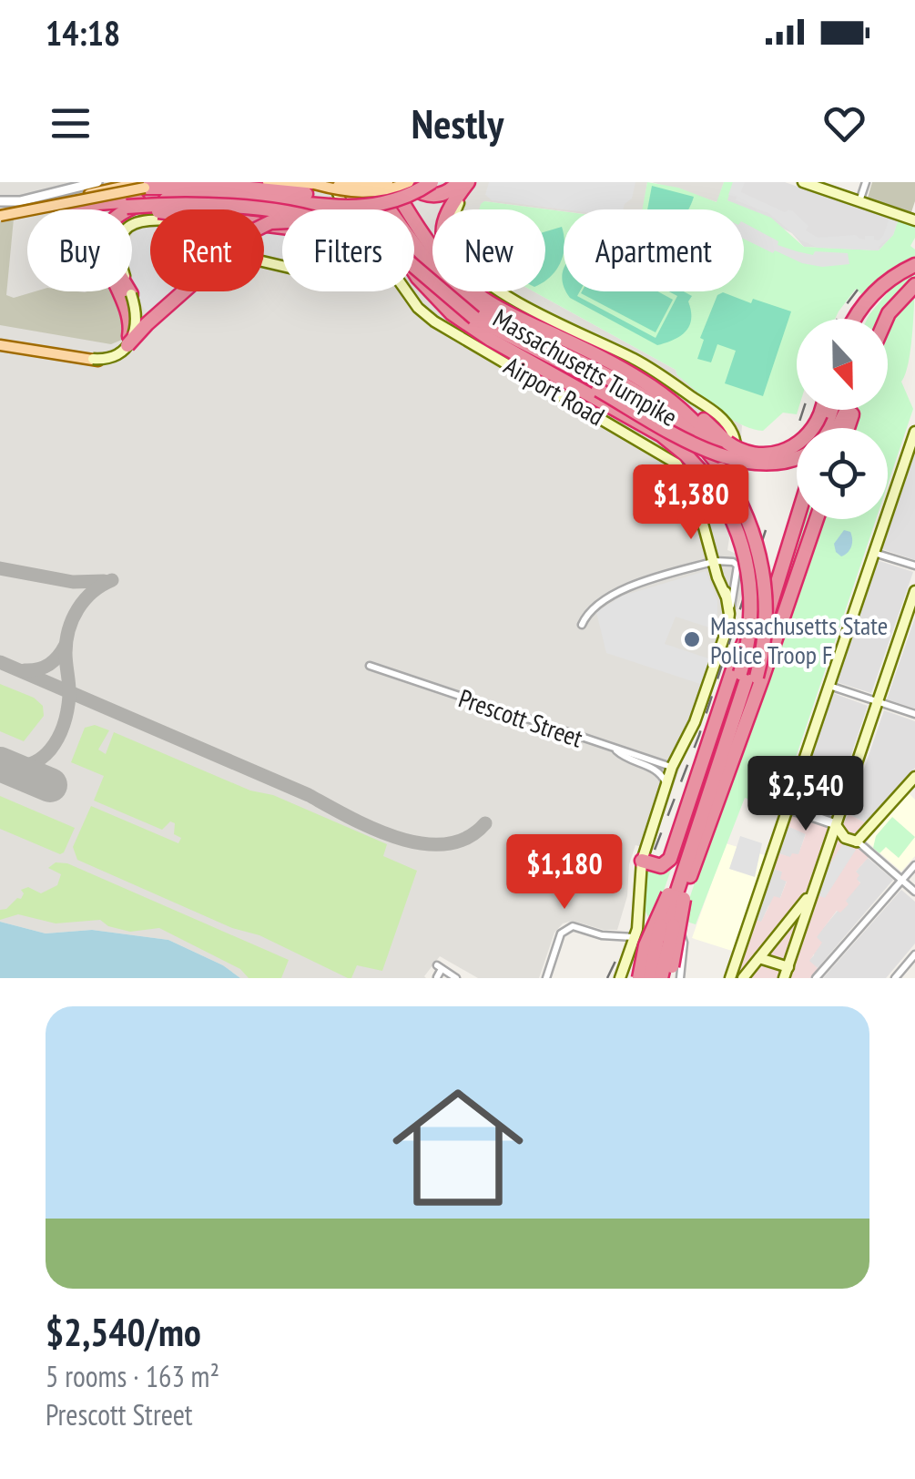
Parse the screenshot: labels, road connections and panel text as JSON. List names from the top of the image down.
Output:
{
  "streets": {
    "highway": ["Massachusetts Turnpike"],
    "main road": ["Airport Road"],
    "street": ["Prescott Street"]
  },
  "places": ["Massachusetts State Police Troop F"],
  "north": "bottom",
  "page": {
    "status": "14:18",
    "header": "Nestly",
    "chip": [
      "Buy",
      "Rent",
      "Filters",
      "New",
      "Apartment"
    ],
    "price": ["$1,380", "$2,540", "$1,180"],
    "list": [
      {
        "name": "$2,540/mo",
        "note": "5 rooms · 163 m² · Prescott Street"
      }
    ]
  }
}
